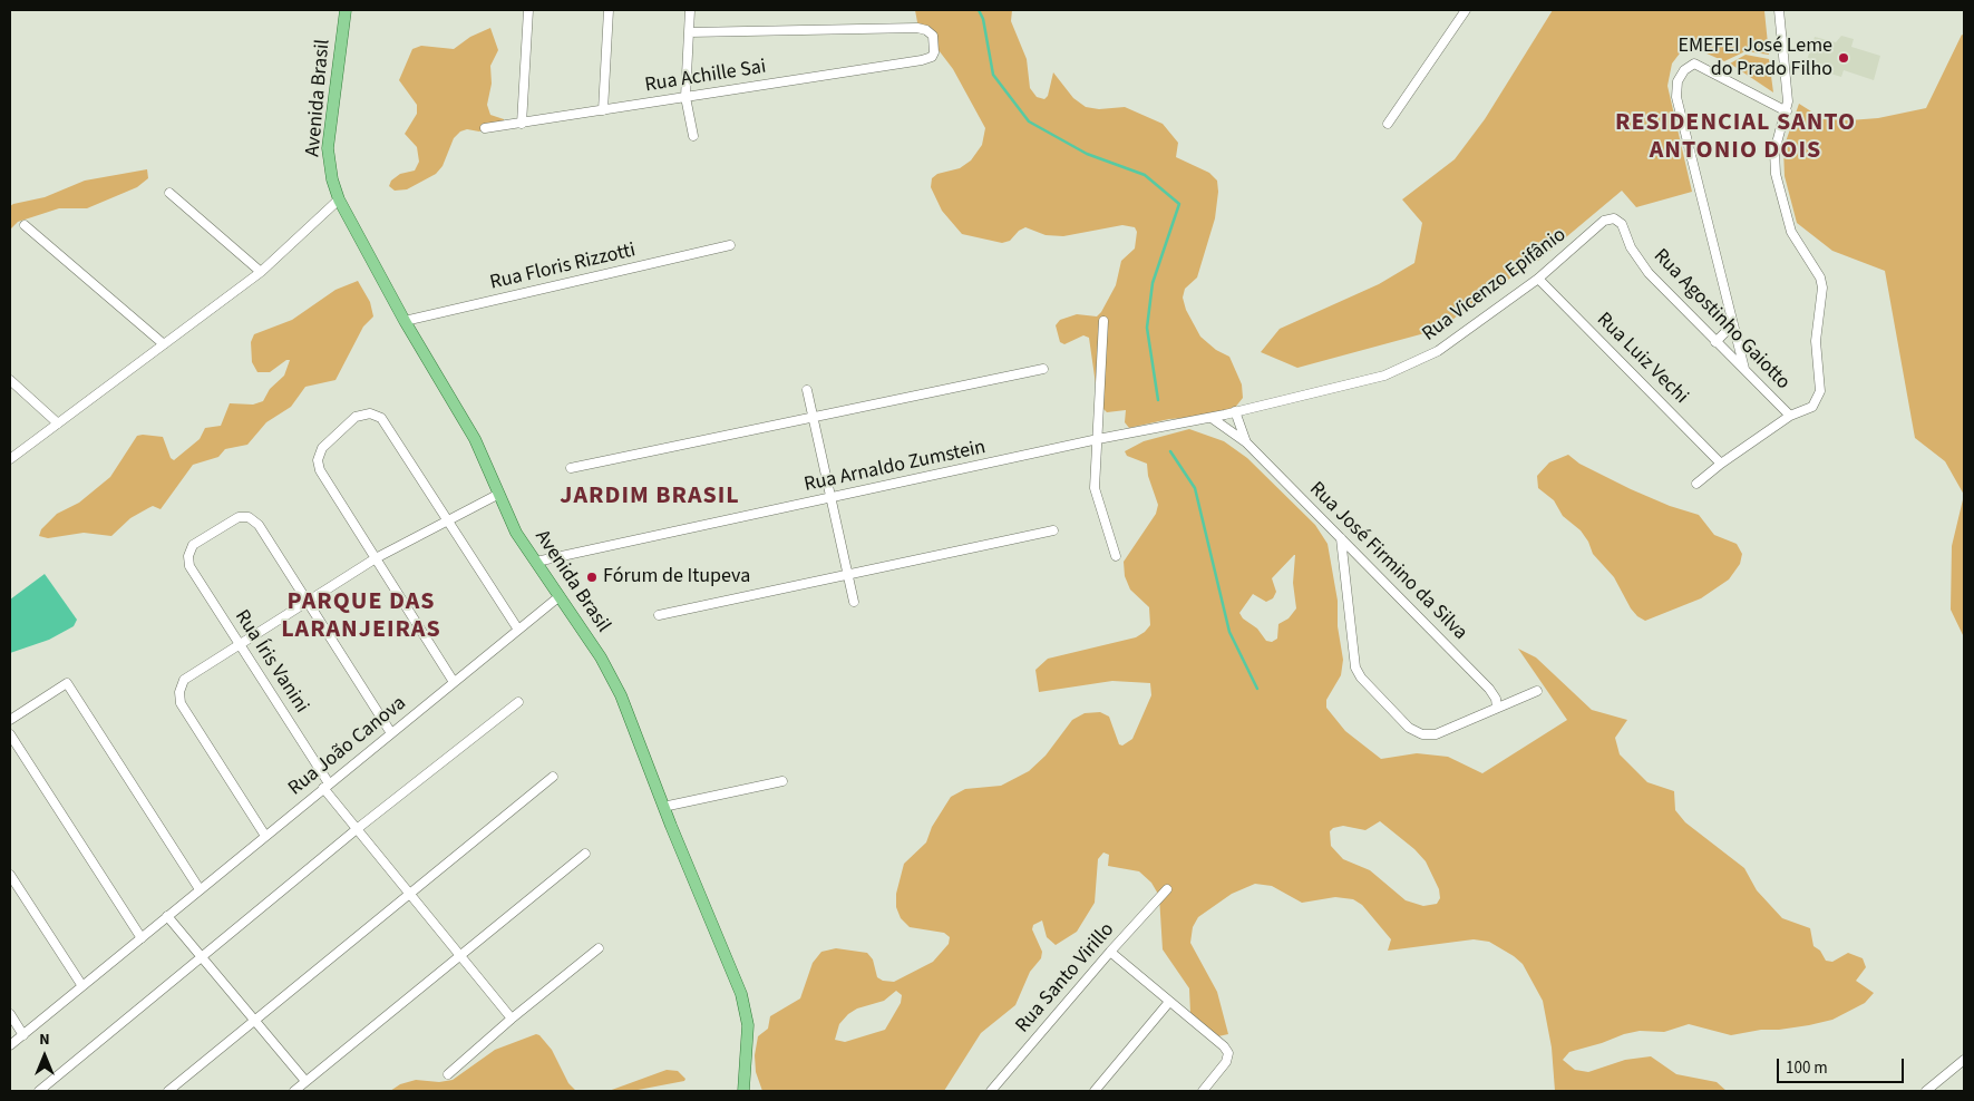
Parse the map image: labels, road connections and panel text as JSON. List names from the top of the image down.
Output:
{
  "streets": {
    "main road": ["Avenida Brasil"],
    "street": [
      "Rua Achille Sai",
      "Rua Floris Rizzotti",
      "Rua Vicenzo Epifânio",
      "Rua Agostinho Gaiotto",
      "Rua Luiz Vechi",
      "Rua Arnaldo Zumstein",
      "Rua José Firmino da Silva",
      "Rua Íris Vanini",
      "Rua João Canova",
      "Rua Santo Virillo"
    ]
  },
  "crossings": [
    ["Avenida Brasil", "Rua Floris Rizzotti"],
    ["Avenida Brasil", "Rua Arnaldo Zumstein"],
    ["Avenida Brasil", "Rua João Canova"],
    ["Rua Vicenzo Epifânio", "Rua Agostinho Gaiotto"],
    ["Rua Vicenzo Epifânio", "Rua Luiz Vechi"],
    ["Rua Vicenzo Epifânio", "Rua Arnaldo Zumstein"],
    ["Rua Arnaldo Zumstein", "Rua José Firmino da Silva"],
    ["Rua Íris Vanini", "Rua João Canova"]
  ],
  "districts": ["RESIDENCIAL SANTO ANTONIO DOIS", "JARDIM BRASIL", "PARQUE DAS LARANJEIRAS"],
  "places": ["EMEFEI José Leme do Prado Filho", "Fórum de Itupeva"],
  "scale_bar": "100 m",
  "north": "top"
}
